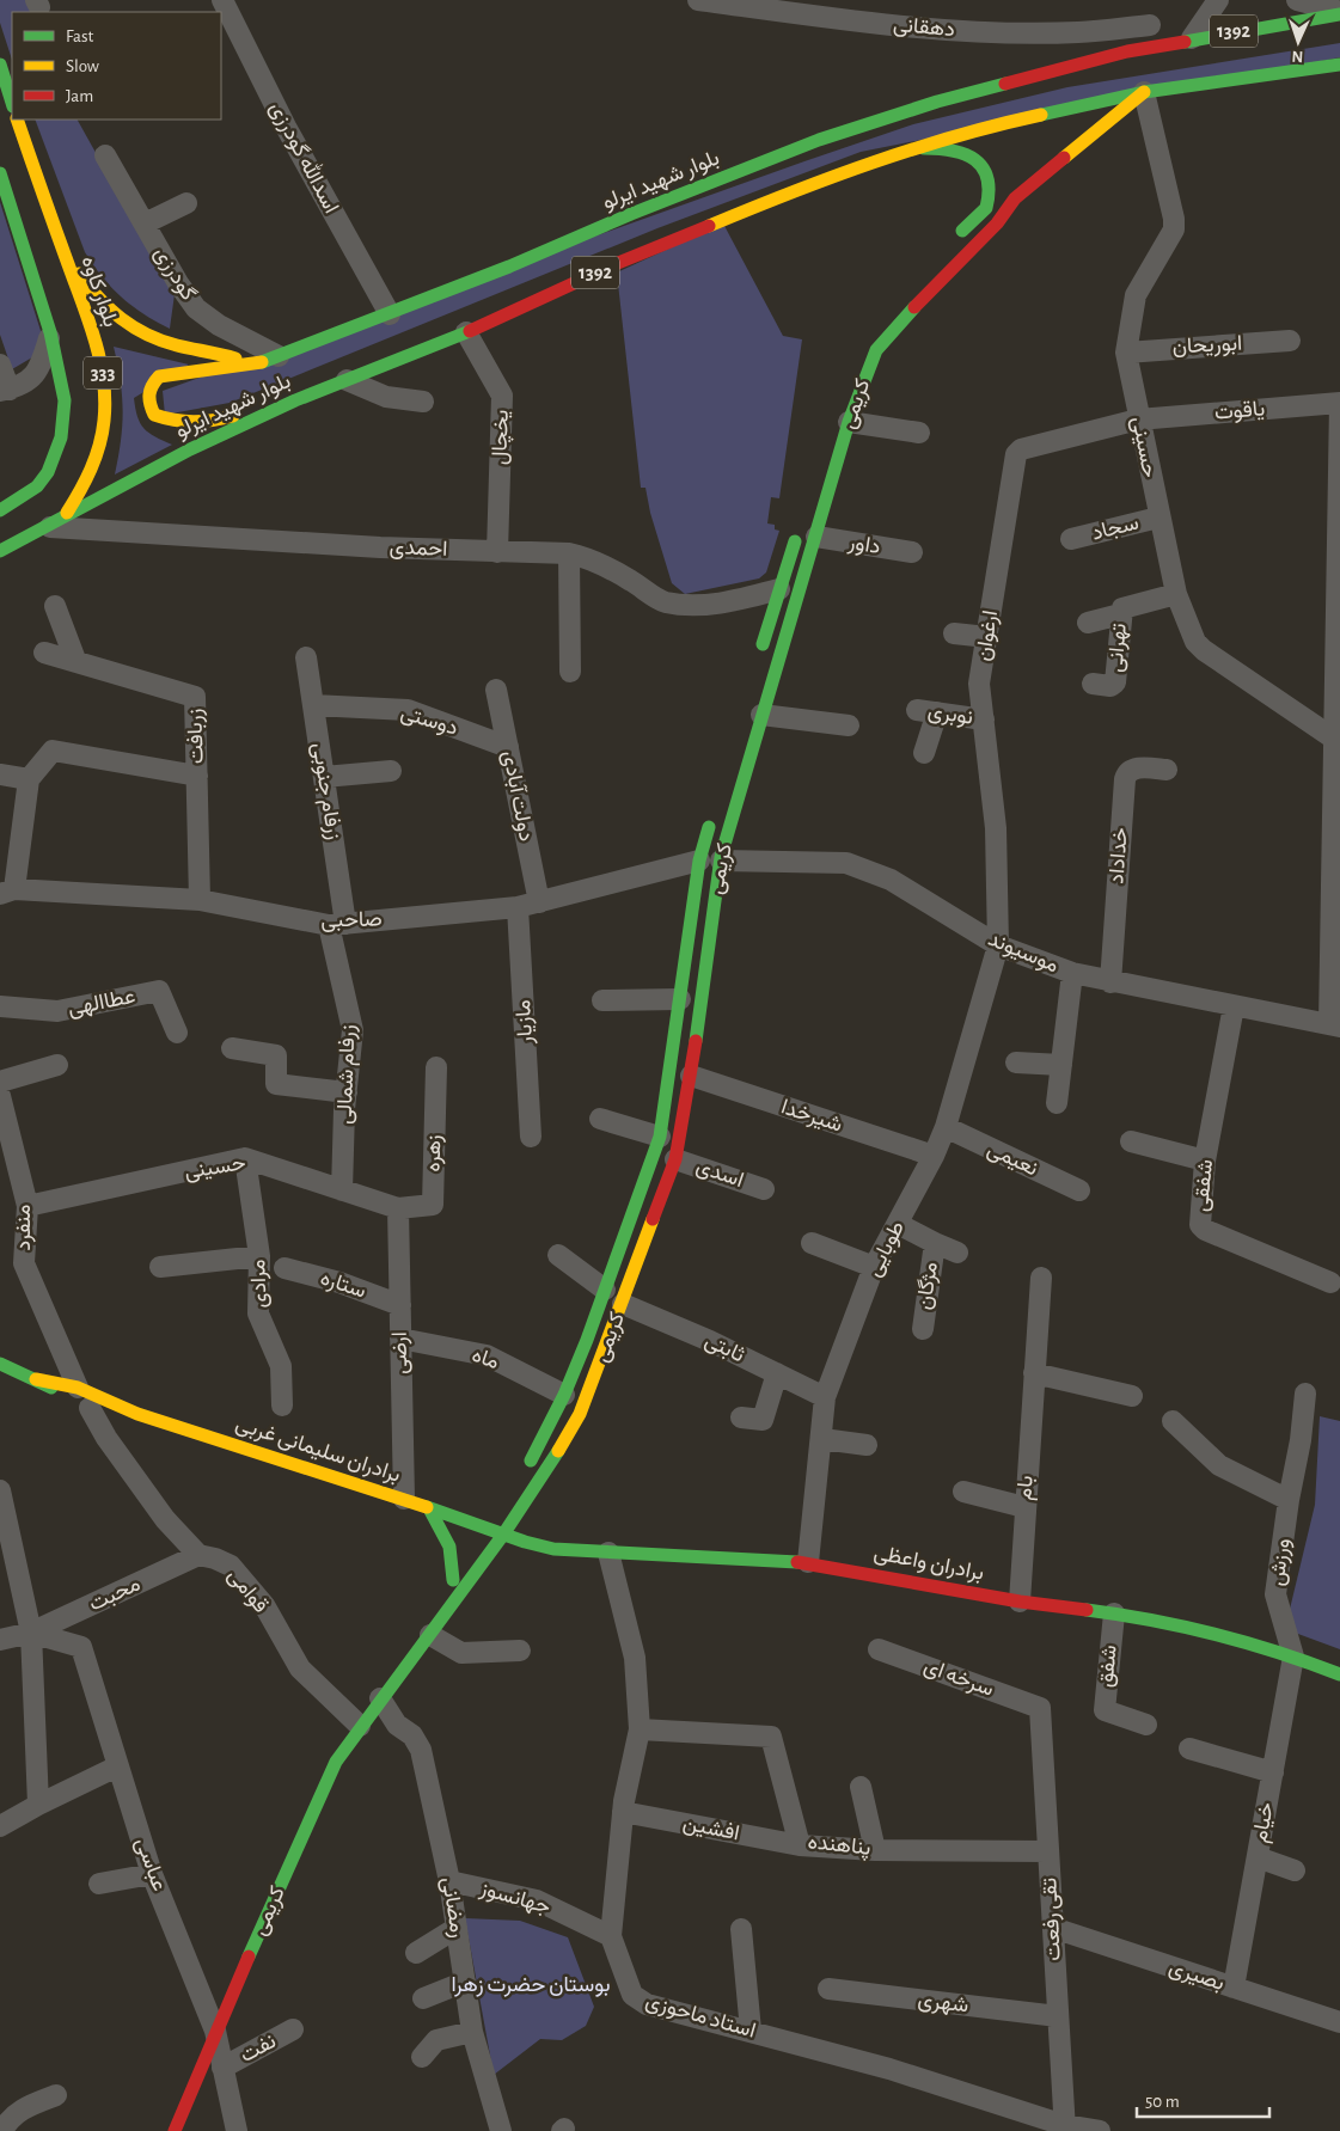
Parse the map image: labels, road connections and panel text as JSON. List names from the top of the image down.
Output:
{
  "streets": {
    "main road": [
      "1392",
      "بلوار شهید ایرلو",
      "بلوار کاوه",
      "333",
      "کریمی",
      "برادران سلیمانی غربی",
      "برادران واعظی"
    ],
    "street": [
      "دهقانی",
      "اسدالله گودرزی",
      "گودرزی",
      "ابوریحان",
      "یاقوت",
      "یخچال",
      "حسینی",
      "سجاد",
      "داور",
      "احمدی",
      "ارغوان",
      "تهرانی",
      "نوبری",
      "دوستی",
      "زربافت",
      "زرفام جنوبی",
      "دولت آبادی",
      "خداداد",
      "صاحبی",
      "موسیوند",
      "عطاالهی",
      "مازیار",
      "زرفام شمالی",
      "شیرخدا",
      "زهره",
      "نعیمی",
      "اسدی",
      "شفقی",
      "منفرد",
      "طوبایی",
      "مرادی",
      "ستاره",
      "مژگان",
      "ثابتی",
      "ارضی",
      "ماه",
      "بام",
      "ورزش",
      "قوامی",
      "محبت",
      "شفق",
      "سرخه ای",
      "خیام",
      "افشین",
      "پناهنده",
      "عباسی",
      "جهانسوز",
      "رمضانی",
      "تقی رفعت",
      "بصیری",
      "شهری",
      "استاد ماحوزی",
      "نفت"
    ]
  },
  "crossings": [
    ["اسدالله گودرزی", "بلوار شهید ایرلو"],
    ["بلوار شهید ایرلو", "گودرزی"],
    ["بلوار شهید ایرلو", "بلوار کاوه"],
    ["بلوار شهید ایرلو", "کریمی"],
    ["بلوار شهید ایرلو", "یخچال"],
    ["بلوار شهید ایرلو", "حسینی"],
    ["بلوار شهید ایرلو", "احمدی"],
    ["ابوریحان", "حسینی"],
    ["کریمی", "حسینی"],
    ["کریمی", "داور"],
    ["کریمی", "احمدی"],
    ["کریمی", "صاحبی"],
    ["کریمی", "موسیوند"],
    ["کریمی", "شیرخدا"],
    ["کریمی", "اسدی"],
    ["کریمی", "ثابتی"],
    ["کریمی", "ماه"],
    ["کریمی", "برادران سلیمانی غربی"],
    ["کریمی", "برادران واعظی"],
    ["کریمی", "قوامی"],
    ["کریمی", "عباسی"],
    ["کریمی", "رمضانی"],
    ["یاقوت", "حسینی"],
    ["یاقوت", "ارغوان"],
    ["یخچال", "احمدی"],
    ["حسینی", "سجاد"],
    ["حسینی", "ارغوان"],
    ["حسینی", "تهرانی"],
    ["حسینی", "زرفام شمالی"],
    ["حسینی", "زهره"],
    ["حسینی", "منفرد"],
    ["حسینی", "مرادی"],
    ["حسینی", "ارضی"],
    ["ارغوان", "نوبری"],
    ["ارغوان", "موسیوند"],
    ["ارغوان", "طوبایی"],
    ["دوستی", "زرفام جنوبی"],
    ["دوستی", "دولت آبادی"],
    ["زربافت", "صاحبی"],
    ["زرفام جنوبی", "صاحبی"],
    ["زرفام جنوبی", "زرفام شمالی"],
    ["دولت آبادی", "صاحبی"],
    ["خداداد", "موسیوند"],
    ["صاحبی", "مازیار"],
    ["صاحبی", "زرفام شمالی"],
    ["موسیوند", "شفقی"],
    ["موسیوند", "طوبایی"],
    ["شیرخدا", "طوبایی"],
    ["زهره", "ارضی"],
    ["نعیمی", "طوبایی"],
    ["منفرد", "برادران سلیمانی غربی"],
    ["طوبایی", "مژگان"],
    ["طوبایی", "ثابتی"],
    ["طوبایی", "برادران واعظی"],
    ["ستاره", "ارضی"],
    ["ارضی", "ماه"],
    ["ارضی", "برادران سلیمانی غربی"],
    ["برادران سلیمانی غربی", "برادران واعظی"],
    ["بام", "برادران واعظی"],
    ["ورزش", "برادران واعظی"],
    ["ورزش", "خیام"],
    ["برادران واعظی", "شفق"],
    ["برادران واعظی", "خیام"],
    ["برادران واعظی", "استاد ماحوزی"],
    ["قوامی", "محبت"],
    ["محبت", "عباسی"],
    ["سرخه ای", "تقی رفعت"],
    ["خیام", "بصیری"],
    ["افشین", "پناهنده"],
    ["افشین", "استاد ماحوزی"],
    ["پناهنده", "تقی رفعت"],
    ["پناهنده", "استاد ماحوزی"],
    ["عباسی", "نفت"],
    ["جهانسوز", "رمضانی"],
    ["جهانسوز", "استاد ماحوزی"],
    ["تقی رفعت", "بصیری"],
    ["تقی رفعت", "شهری"],
    ["تقی رفعت", "استاد ماحوزی"]
  ],
  "parks": ["بوستان حضرت زهرا"],
  "legend": ["Fast", "Slow", "Jam"],
  "scale_bar": "50 m",
  "north": "bottom"
}
